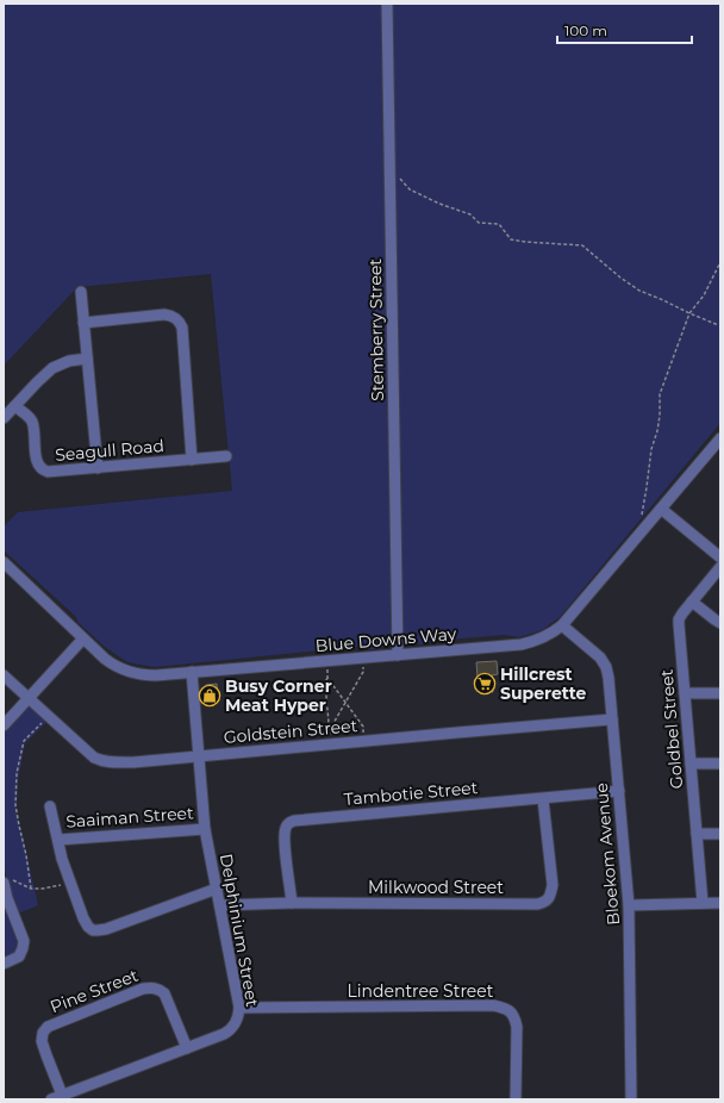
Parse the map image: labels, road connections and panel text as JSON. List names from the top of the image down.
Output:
{
  "streets": {
    "street": [
      "Stemberry Street",
      "Seagull Road",
      "Blue Downs Way",
      "Goldbel Street",
      "Goldstein Street",
      "Tambotie Street",
      "Saaiman Street",
      "Bloekom Avenue",
      "Milkwood Street",
      "Delphinium Street",
      "Pine Street",
      "Lindentree Street"
    ]
  },
  "crossings": [
    ["Stemberry Street", "Blue Downs Way"],
    ["Blue Downs Way", "Bloekom Avenue"],
    ["Blue Downs Way", "Delphinium Street"],
    ["Goldstein Street", "Bloekom Avenue"],
    ["Goldstein Street", "Delphinium Street"],
    ["Tambotie Street", "Bloekom Avenue"],
    ["Tambotie Street", "Milkwood Street"],
    ["Saaiman Street", "Delphinium Street"],
    ["Milkwood Street", "Delphinium Street"],
    ["Delphinium Street", "Pine Street"],
    ["Delphinium Street", "Lindentree Street"]
  ],
  "places": {
    "supermarket": ["Hillcrest Superette"],
    "shop": ["Busy Corner Meat Hyper"]
  },
  "scale_bar": "100 m"
}
